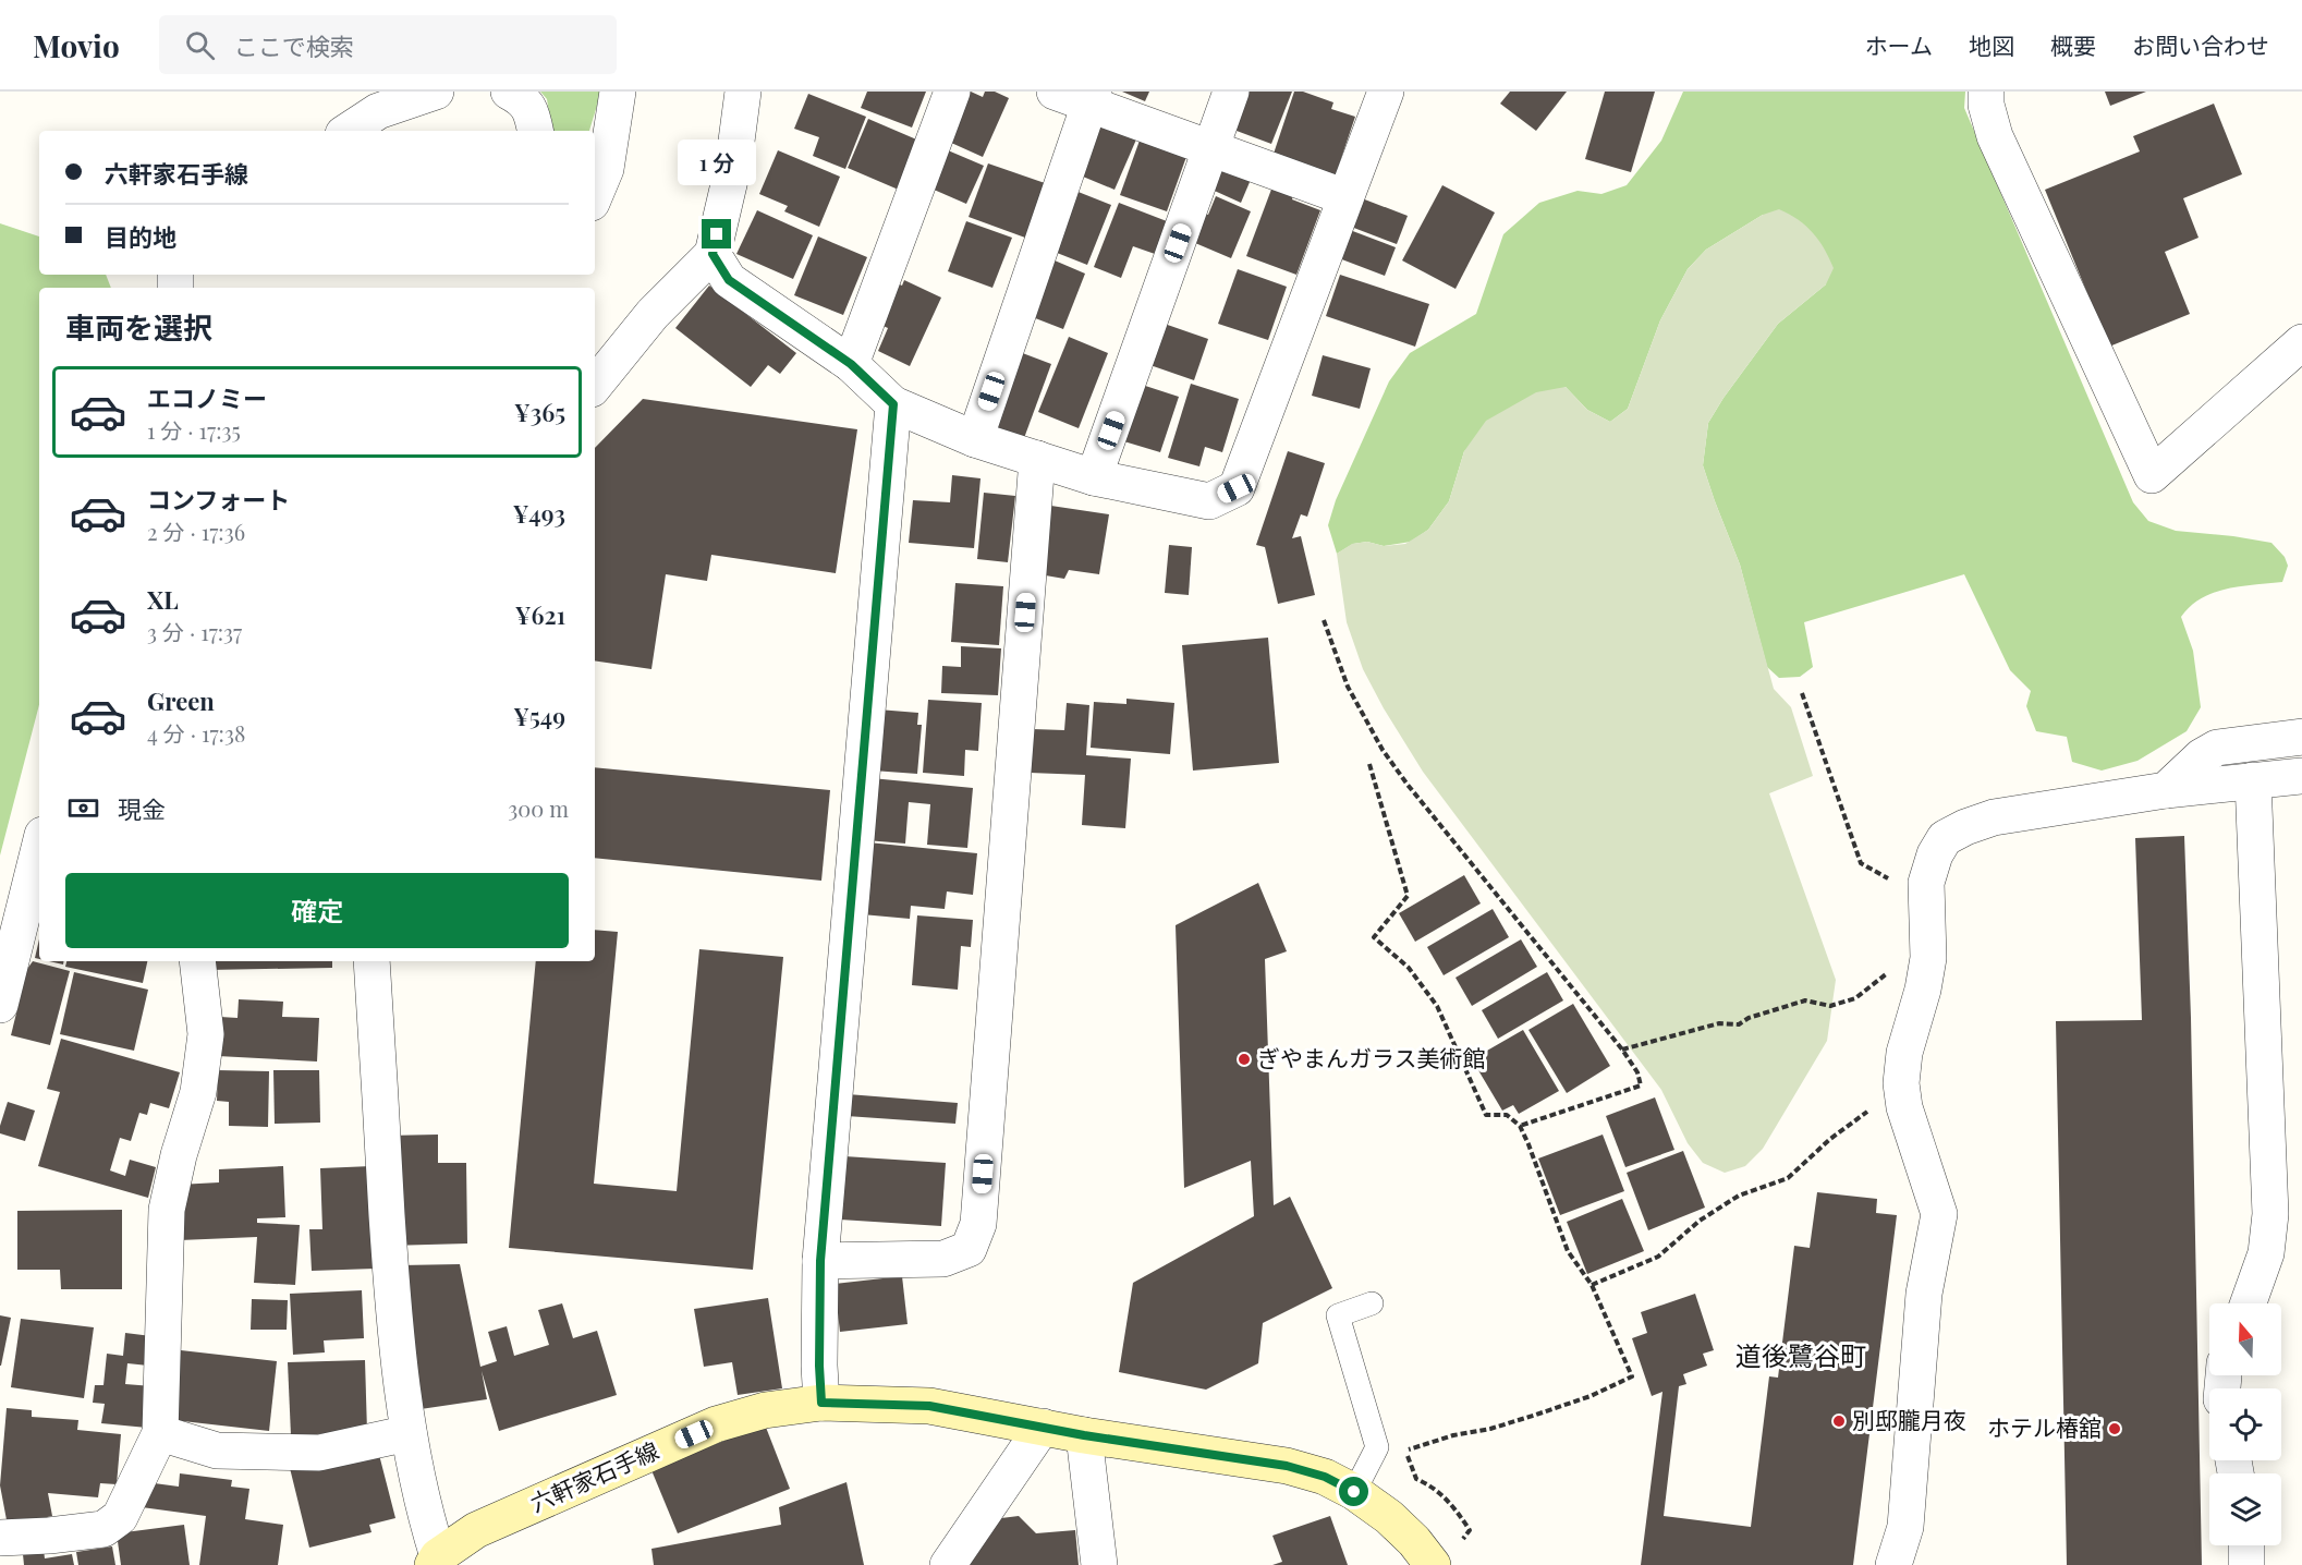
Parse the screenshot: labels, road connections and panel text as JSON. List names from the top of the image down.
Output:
{
  "streets": {
    "main road": ["六軒家石手線"]
  },
  "districts": ["道後鷺谷町"],
  "places": ["ぎやまんガラス美術館", "別邸朧月夜", "ホテル椿舘"],
  "north": "top",
  "page": {
    "header": "Movio",
    "search": "ここで検索",
    "nav": [
      "ホーム",
      "地図",
      "概要",
      "お問い合わせ"
    ],
    "banner": ["六軒家石手線", "目的地"],
    "bubble": "1 分",
    "heading": "車両を選択",
    "list": [
      {
        "name": "エコノミー",
        "note": "1 分 · 17:35",
        "value": "¥365"
      },
      {
        "name": "コンフォート",
        "note": "2 分 · 17:36",
        "value": "¥493"
      },
      {
        "name": "XL",
        "note": "3 分 · 17:37",
        "value": "¥621"
      },
      {
        "name": "Green",
        "note": "4 分 · 17:38",
        "value": "¥549"
      }
    ],
    "pay": ["現金", "300 m"],
    "buttons": "確定"
  }
}
